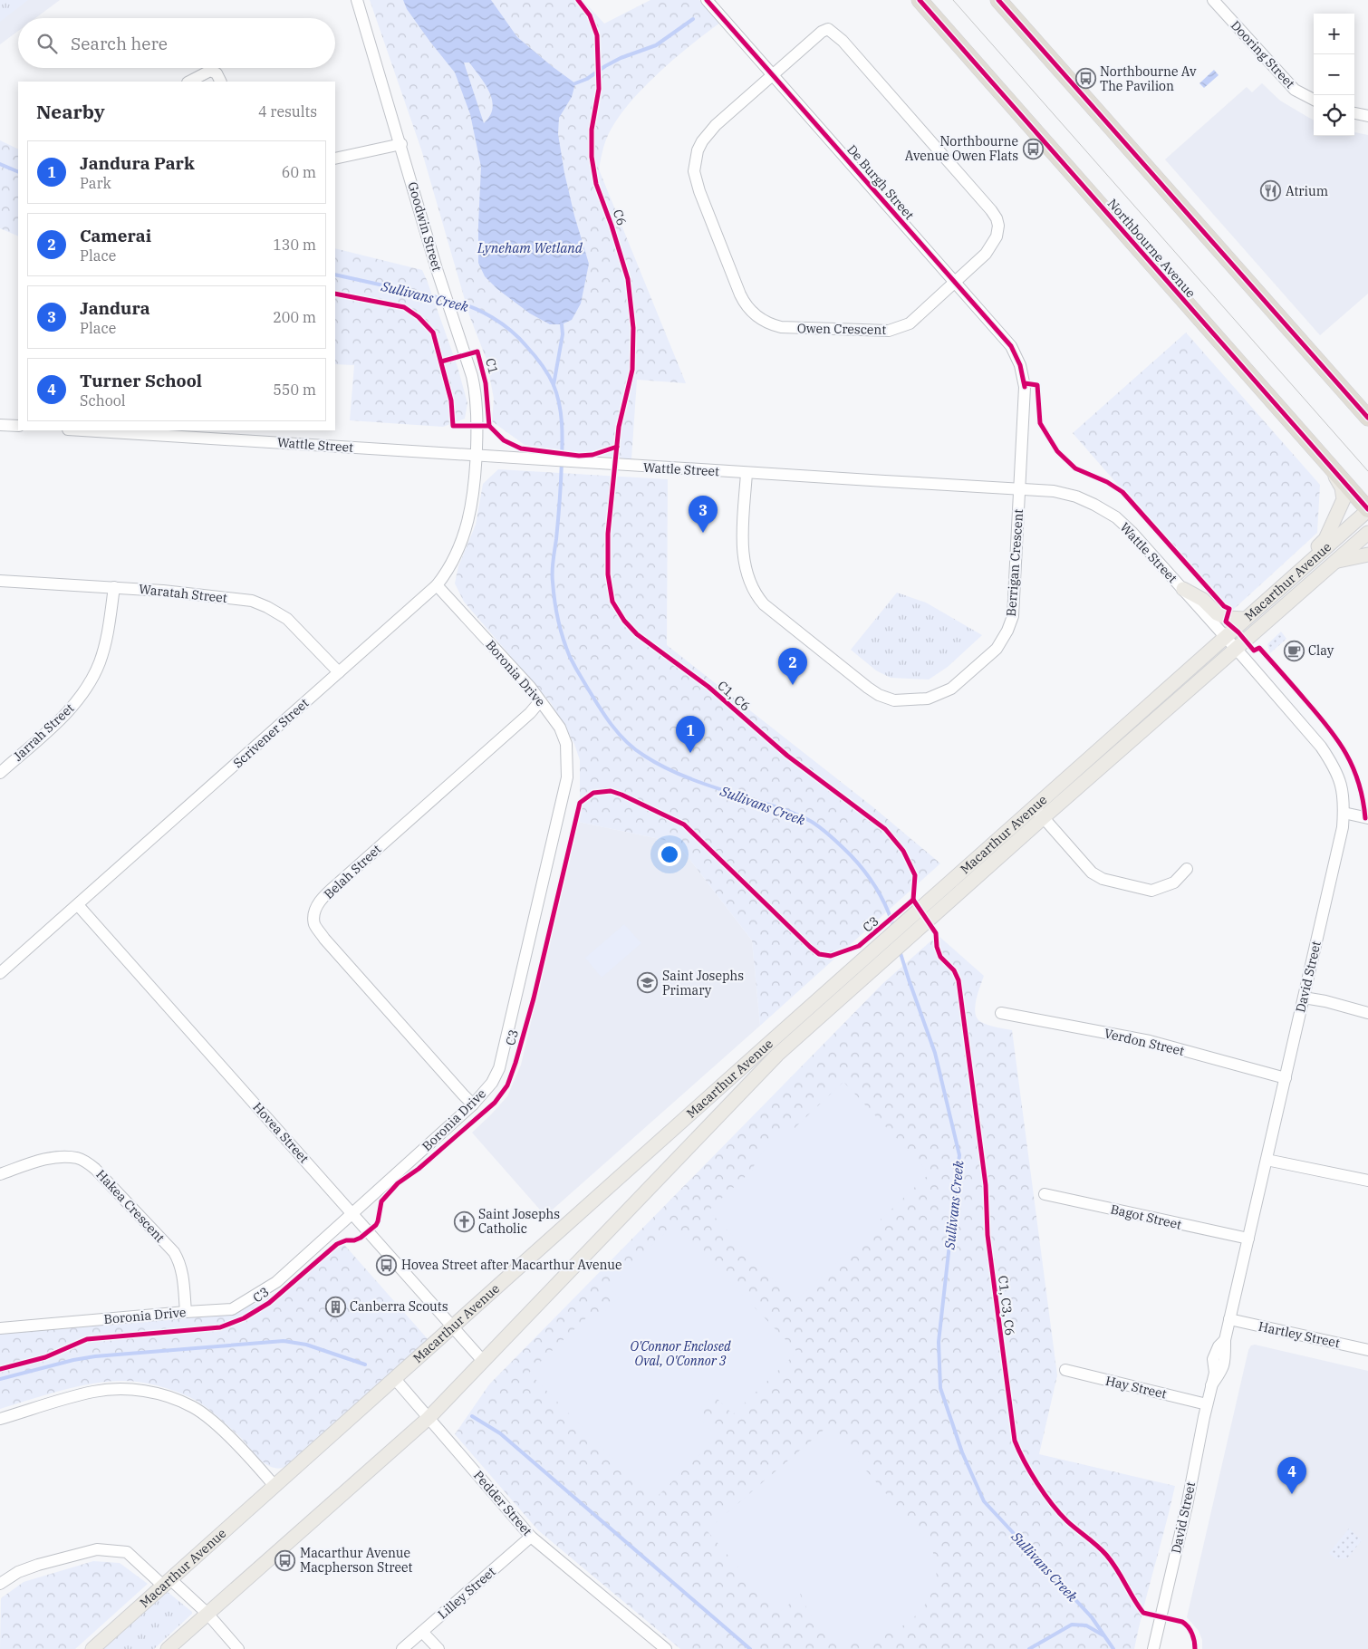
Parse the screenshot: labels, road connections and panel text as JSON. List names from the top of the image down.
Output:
{
  "streets": {
    "highway": ["Northbourne Avenue"],
    "main road": ["Macarthur Avenue"],
    "street": [
      "Dooring Street",
      "De Burgh Street",
      "Goodwin Street",
      "Owen Crescent",
      "Wattle Street",
      "Berrigan Crescent",
      "Waratah Street",
      "Boronia Drive",
      "Jarrah Street",
      "Scrivener Street",
      "Belah Street",
      "David Street",
      "Verdon Street",
      "Hovea Street",
      "Hakea Crescent",
      "Bagot Street",
      "Hartley Street",
      "Hay Street",
      "Pedder Street",
      "Lilley Street"
    ],
    "cycle path": [
      "C6",
      "C1",
      "C3",
      "C1, C3, C6"
    ]
  },
  "crossings": [
    ["De Burgh Street", "Owen Crescent"],
    ["De Burgh Street", "Wattle Street"],
    ["De Burgh Street", "Berrigan Crescent"],
    ["Goodwin Street", "Wattle Street"],
    ["Goodwin Street", "Scrivener Street"],
    ["Northbourne Avenue", "Macarthur Avenue"],
    ["Wattle Street", "Berrigan Crescent"],
    ["Wattle Street", "Macarthur Avenue"],
    ["Wattle Street", "Scrivener Street"],
    ["Wattle Street", "David Street"],
    ["Macarthur Avenue", "David Street"],
    ["Macarthur Avenue", "Hovea Street"],
    ["Macarthur Avenue", "Pedder Street"],
    ["Waratah Street", "Jarrah Street"],
    ["Waratah Street", "Scrivener Street"],
    ["Boronia Drive", "Scrivener Street"],
    ["Boronia Drive", "Belah Street"],
    ["Boronia Drive", "Hovea Street"],
    ["Boronia Drive", "Hakea Crescent"],
    ["Scrivener Street", "Hovea Street"],
    ["David Street", "Verdon Street"],
    ["David Street", "Bagot Street"],
    ["David Street", "Hartley Street"],
    ["David Street", "Hay Street"],
    ["Pedder Street", "Lilley Street"]
  ],
  "water": ["Lyneham Wetland", "Sullivans Creek"],
  "parks": ["O'Connor Enclosed Oval, O'Connor 3"],
  "places": {
    "bus stop": [
      "Northbourne Av The Pavilion",
      "Northbourne Avenue Owen Flats",
      "Hovea Street after Macarthur Avenue",
      "Macarthur Avenue Macpherson Street"
    ],
    "restaurant": ["Atrium"],
    "cafe": ["Clay"],
    "school or university": ["Saint Josephs Primary"],
    "church": ["Saint Josephs Catholic"],
    "building": ["Canberra Scouts"]
  },
  "page": {
    "map_buttons": ["+", "−"],
    "search": "Search here",
    "heading": ["Nearby", "4 results"],
    "list": [
      {
        "mark": "1",
        "name": "Jandura Park",
        "note": "Park",
        "value": "60 m"
      },
      {
        "mark": "2",
        "name": "Camerai",
        "note": "Place",
        "value": "130 m"
      },
      {
        "mark": "3",
        "name": "Jandura",
        "note": "Place",
        "value": "200 m"
      },
      {
        "mark": "4",
        "name": "Turner School",
        "note": "School",
        "value": "550 m"
      }
    ],
    "pins": [
      "3",
      "2",
      "1",
      "4"
    ]
  }
}
